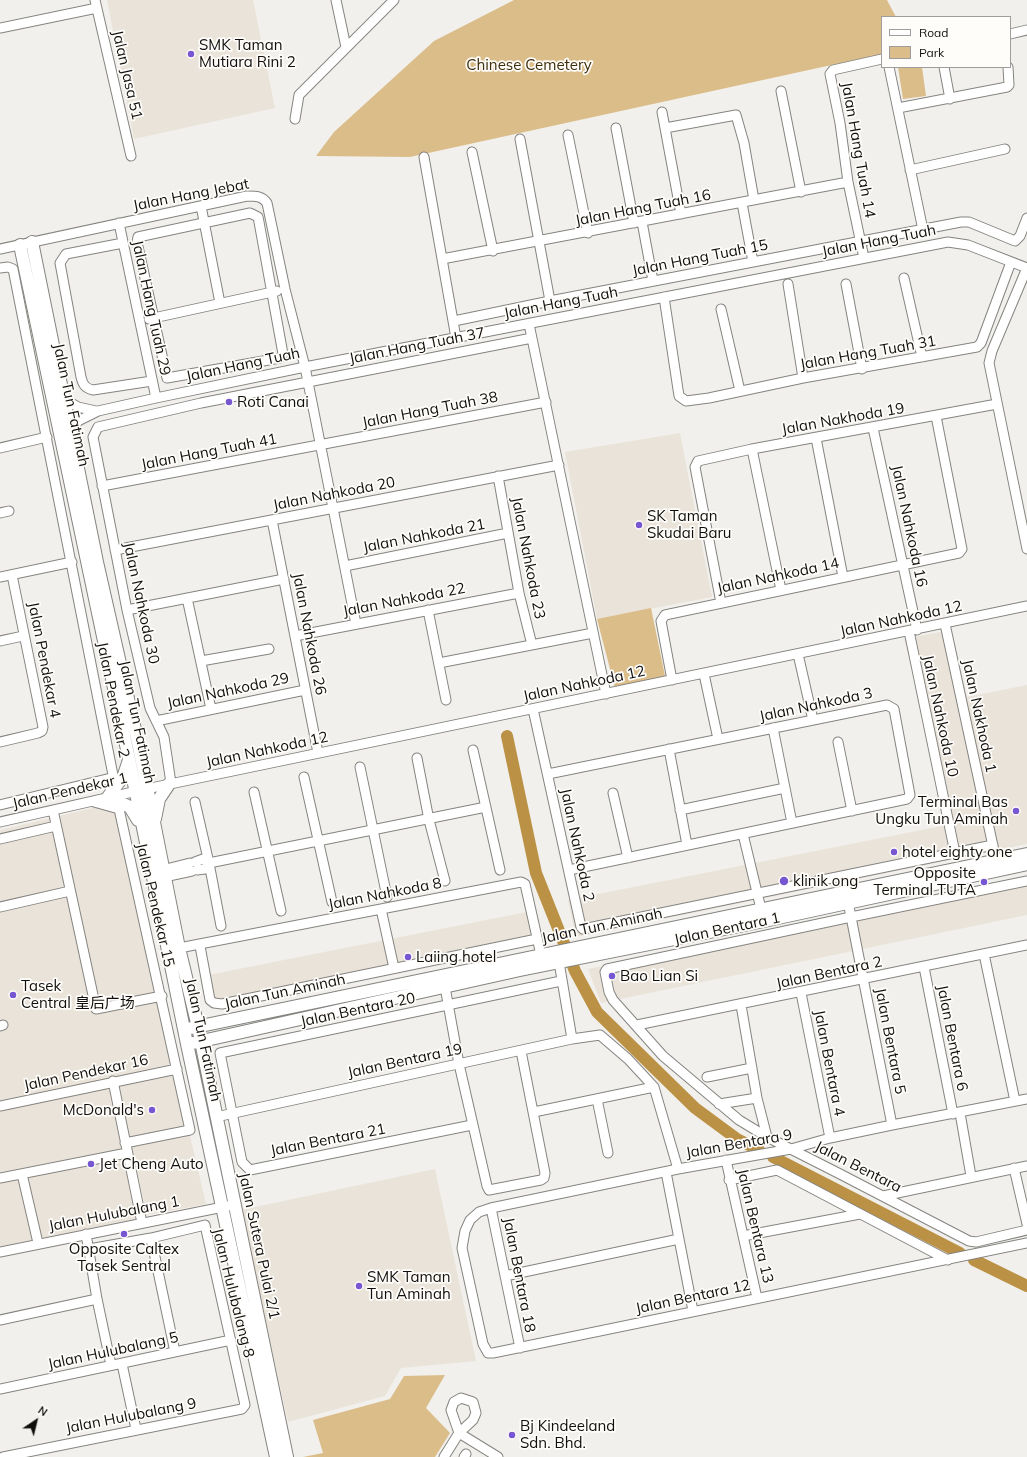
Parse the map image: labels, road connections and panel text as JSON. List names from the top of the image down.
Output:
{
  "streets": {
    "main road": ["Jalan Tun Fatimah", "Jalan Tun Aminah", "Jalan Sutera Pulai 2/1"],
    "street": [
      "Jalan Jasa 51",
      "Jalan Hang Tuah 14",
      "Jalan Hang Jebat",
      "Jalan Hang Tuah 16",
      "Jalan Hang Tuah",
      "Jalan Hang Tuah 15",
      "Jalan Hang Tuah 29",
      "Jalan Hang Tuah 37",
      "Jalan Hang Tuah 31",
      "Jalan Hang Tuah 38",
      "Jalan Nakhoda 19",
      "Jalan Hang Tuah 41",
      "Jalan Nahkoda 20",
      "Jalan Nahkoda 16",
      "Jalan Nahkoda 21",
      "Jalan Nahkoda 23",
      "Jalan Nahkoda 14",
      "Jalan Nahkoda 22",
      "Jalan Nahkoda 30",
      "Jalan Nahkoda 12",
      "Jalan Nahkoda 26",
      "Jalan Pendekar 4",
      "Jalan Nahkoda 29",
      "Jalan Pendekar 2",
      "Jalan Nahkoda 3",
      "Jalan Nahkoda 10",
      "Jalan Nakhoda 1",
      "Jalan Pendekar 1",
      "Jalan Nahkoda 2",
      "Jalan Nahkoda 8",
      "Jalan Pendekar 15",
      "Jalan Bentara 1",
      "Jalan Bentara 2",
      "Jalan Bentara 20",
      "Jalan Bentara 6",
      "Jalan Bentara 5",
      "Jalan Bentara 19",
      "Jalan Bentara 4",
      "Jalan Pendekar 16",
      "Jalan Bentara 21",
      "Jalan Bentara 9",
      "Jalan Bentara",
      "Jalan Hulubalang 1",
      "Jalan Bentara 13",
      "Jalan Bentara 18",
      "Jalan Hulubalang 8",
      "Jalan Bentara 12",
      "Jalan Hulubalang 5",
      "Jalan Hulubalang 9"
    ]
  },
  "crossings": [
    ["Jalan Hang Tuah 14", "Jalan Hang Tuah 16"],
    ["Jalan Hang Tuah 14", "Jalan Hang Tuah"],
    ["Jalan Hang Tuah 14", "Jalan Hang Tuah 15"],
    ["Jalan Hang Jebat", "Jalan Hang Tuah"],
    ["Jalan Hang Jebat", "Jalan Hang Tuah 29"],
    ["Jalan Hang Jebat", "Jalan Hang Tuah 37"],
    ["Jalan Hang Jebat", "Jalan Tun Fatimah"],
    ["Jalan Hang Jebat", "Jalan Hang Tuah 38"],
    ["Jalan Hang Jebat", "Jalan Hang Tuah 41"],
    ["Jalan Hang Jebat", "Jalan Nahkoda 20"],
    ["Jalan Hang Jebat", "Jalan Nahkoda 21"],
    ["Jalan Hang Jebat", "Jalan Nahkoda 22"],
    ["Jalan Hang Tuah", "Jalan Hang Tuah 29"],
    ["Jalan Hang Tuah", "Jalan Hang Tuah 31"],
    ["Jalan Hang Tuah", "Jalan Tun Fatimah"],
    ["Jalan Hang Tuah 37", "Jalan Nahkoda 30"],
    ["Jalan Tun Fatimah", "Jalan Nahkoda 12"],
    ["Jalan Tun Fatimah", "Jalan Pendekar 1"],
    ["Jalan Tun Fatimah", "Jalan Nahkoda 8"],
    ["Jalan Tun Fatimah", "Jalan Tun Aminah"],
    ["Jalan Tun Fatimah", "Jalan Hulubalang 1"],
    ["Jalan Tun Fatimah", "Jalan Sutera Pulai 2/1"],
    ["Jalan Hang Tuah 38", "Jalan Hang Tuah 41"],
    ["Jalan Nakhoda 19", "Jalan Nahkoda 16"],
    ["Jalan Nakhoda 19", "Jalan Nahkoda 14"],
    ["Jalan Hang Tuah 41", "Jalan Nahkoda 30"],
    ["Jalan Nahkoda 20", "Jalan Nahkoda 23"],
    ["Jalan Nahkoda 20", "Jalan Nahkoda 30"],
    ["Jalan Nahkoda 20", "Jalan Nahkoda 26"],
    ["Jalan Nahkoda 16", "Jalan Nahkoda 14"],
    ["Jalan Nahkoda 16", "Jalan Nahkoda 12"],
    ["Jalan Nahkoda 16", "Jalan Nahkoda 10"],
    ["Jalan Nahkoda 21", "Jalan Nahkoda 23"],
    ["Jalan Nahkoda 23", "Jalan Nahkoda 22"],
    ["Jalan Nahkoda 14", "Jalan Nahkoda 12"],
    ["Jalan Nahkoda 22", "Jalan Nahkoda 26"],
    ["Jalan Nahkoda 30", "Jalan Nahkoda 12"],
    ["Jalan Nahkoda 30", "Jalan Nahkoda 29"],
    ["Jalan Nahkoda 12", "Jalan Nahkoda 26"],
    ["Jalan Nahkoda 12", "Jalan Nahkoda 10"],
    ["Jalan Nahkoda 12", "Jalan Nakhoda 1"],
    ["Jalan Nahkoda 12", "Jalan Pendekar 1"],
    ["Jalan Nahkoda 12", "Jalan Nahkoda 2"],
    ["Jalan Nahkoda 26", "Jalan Nahkoda 29"],
    ["Jalan Nahkoda 3", "Jalan Nahkoda 2"],
    ["Jalan Nahkoda 10", "Jalan Nahkoda 2"],
    ["Jalan Nakhoda 1", "Jalan Nahkoda 2"],
    ["Jalan Nakhoda 1", "Jalan Tun Aminah"],
    ["Jalan Pendekar 1", "Jalan Pendekar 15"],
    ["Jalan Nahkoda 8", "Jalan Tun Aminah"],
    ["Jalan Pendekar 15", "Jalan Pendekar 16"],
    ["Jalan Tun Aminah", "Jalan Sutera Pulai 2/1"],
    ["Jalan Bentara 1", "Jalan Bentara 5"],
    ["Jalan Bentara 1", "Jalan Bentara"],
    ["Jalan Bentara 2", "Jalan Bentara 6"],
    ["Jalan Bentara 2", "Jalan Bentara 5"],
    ["Jalan Bentara 2", "Jalan Bentara 4"],
    ["Jalan Bentara 2", "Jalan Bentara"],
    ["Jalan Bentara 20", "Jalan Bentara 19"],
    ["Jalan Bentara 20", "Jalan Bentara 21"],
    ["Jalan Bentara 6", "Jalan Bentara 9"],
    ["Jalan Bentara 5", "Jalan Bentara 9"],
    ["Jalan Bentara 19", "Jalan Bentara 21"],
    ["Jalan Bentara 19", "Jalan Sutera Pulai 2/1"],
    ["Jalan Bentara 4", "Jalan Bentara 9"],
    ["Jalan Bentara 9", "Jalan Bentara"],
    ["Jalan Bentara 9", "Jalan Bentara 13"],
    ["Jalan Bentara 9", "Jalan Bentara 18"],
    ["Jalan Bentara 9", "Jalan Bentara 12"],
    ["Jalan Hulubalang 1", "Jalan Sutera Pulai 2/1"],
    ["Jalan Bentara 13", "Jalan Bentara 12"],
    ["Jalan Bentara 18", "Jalan Bentara 12"],
    ["Jalan Hulubalang 8", "Jalan Hulubalang 5"],
    ["Jalan Hulubalang 8", "Jalan Hulubalang 9"]
  ],
  "parks": ["Chinese Cemetery"],
  "places": [
    "SMK Taman Mutiara Rini 2",
    "Roti Canai",
    "SK Taman Skudai Baru",
    "Terminal Bas Ungku Tun Aminah",
    "hotel eighty one",
    "klinik ong",
    "Opposite Terminal TUTA",
    "Laiing hotel",
    "Bao Lian Si",
    "Tasek Central 皇后广场",
    "McDonald's",
    "Jet Cheng Auto",
    "Opposite Caltex Tasek Sentral",
    "SMK Taman Tun Aminah",
    "Bj Kindeeland Sdn. Bhd."
  ],
  "legend": ["Road", "Park"],
  "north": "top right"
}
